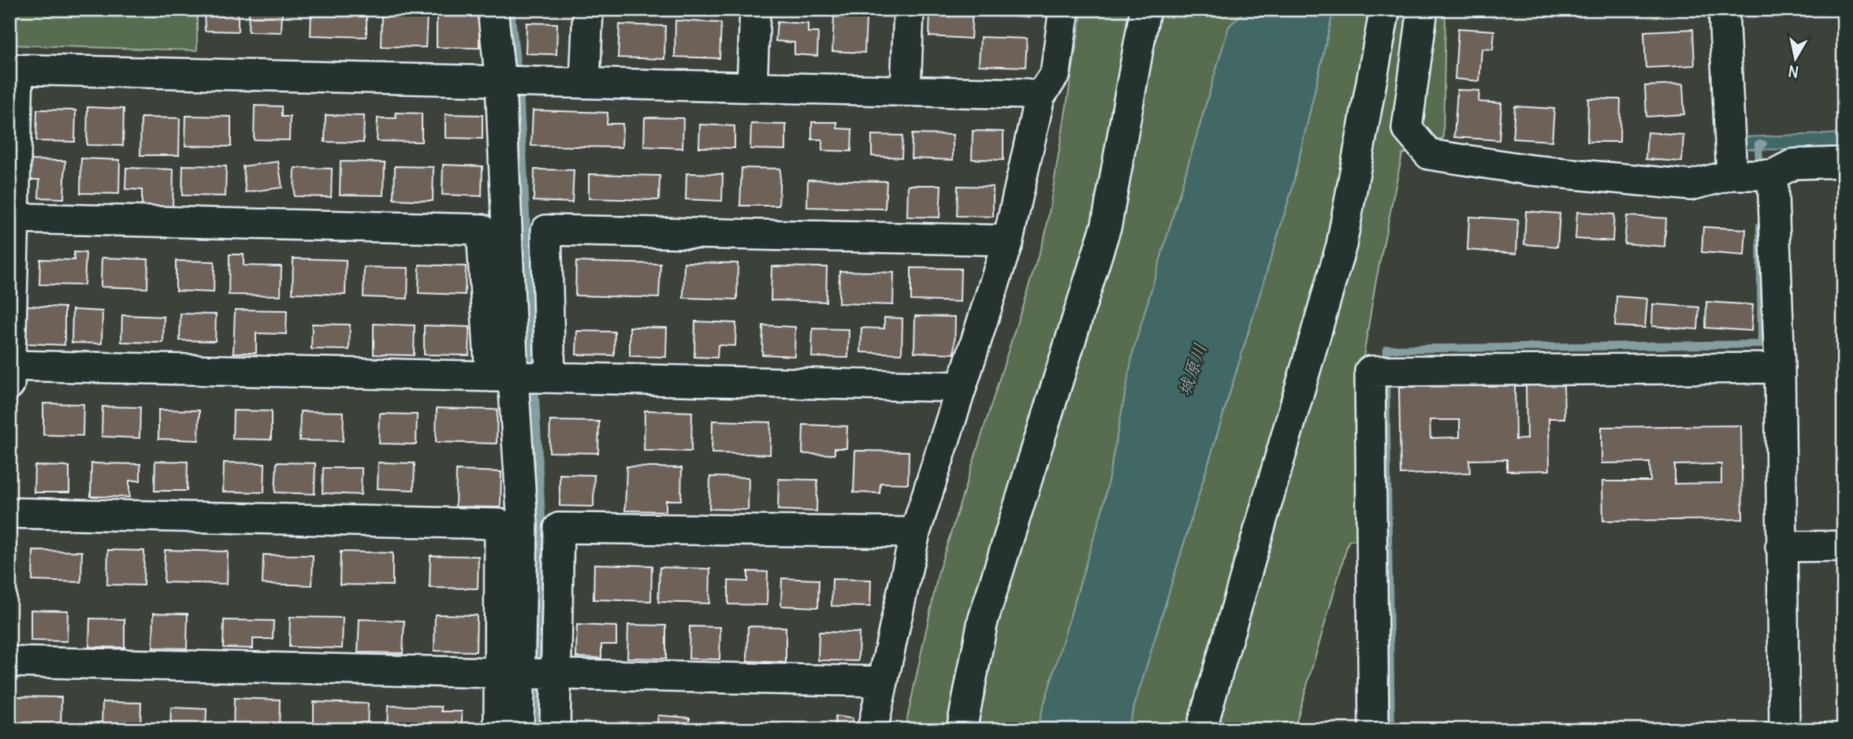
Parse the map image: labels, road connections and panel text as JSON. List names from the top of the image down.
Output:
{
  "water": ["城原川"],
  "north": "bottom"
}
